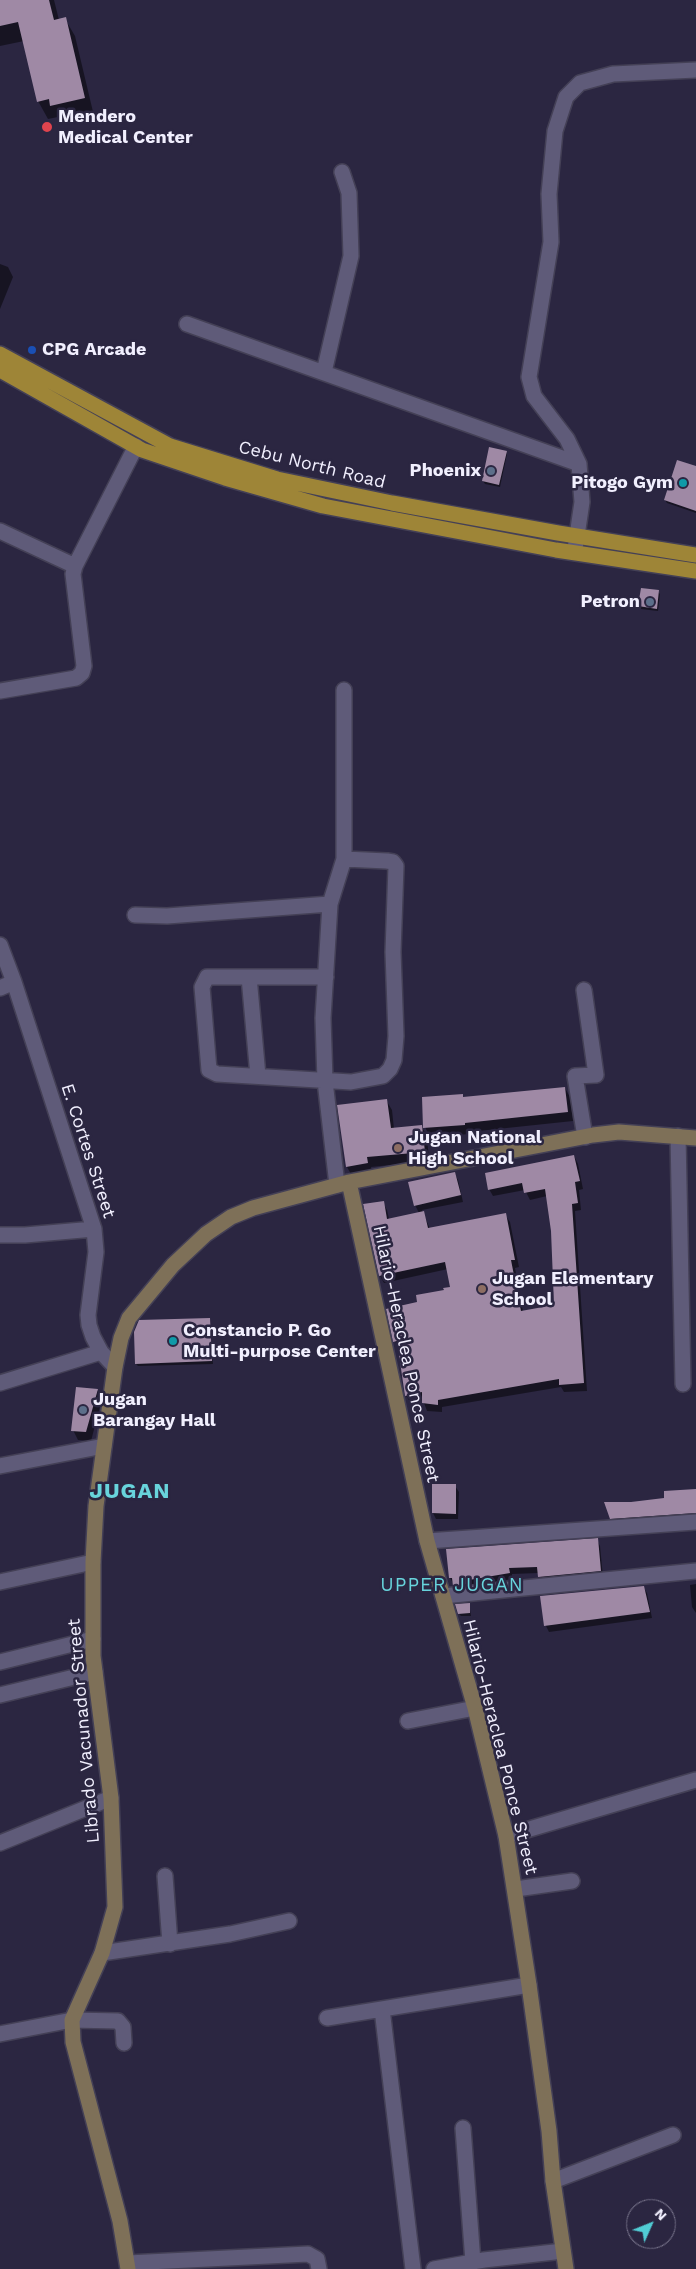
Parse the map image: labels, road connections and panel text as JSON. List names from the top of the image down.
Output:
{
  "streets": {
    "main road": ["Cebu North Road"],
    "street": ["E. Cortes Street", "Hilario-Heraclea Ponce Street", "Librado Vacunador Street"]
  },
  "crossings": [
    ["E. Cortes Street", "Librado Vacunador Street"],
    ["Hilario-Heraclea Ponce Street", "Librado Vacunador Street"]
  ],
  "districts": ["JUGAN", "UPPER JUGAN"],
  "places": [
    "Mendero Medical Center",
    "CPG Arcade",
    "Phoenix",
    "Pitogo Gym",
    "Petron",
    "Jugan National High School",
    "Jugan Elementary School",
    "Constancio P. Go Multi-purpose Center",
    "Jugan Barangay Hall"
  ],
  "north": "top right"
}
